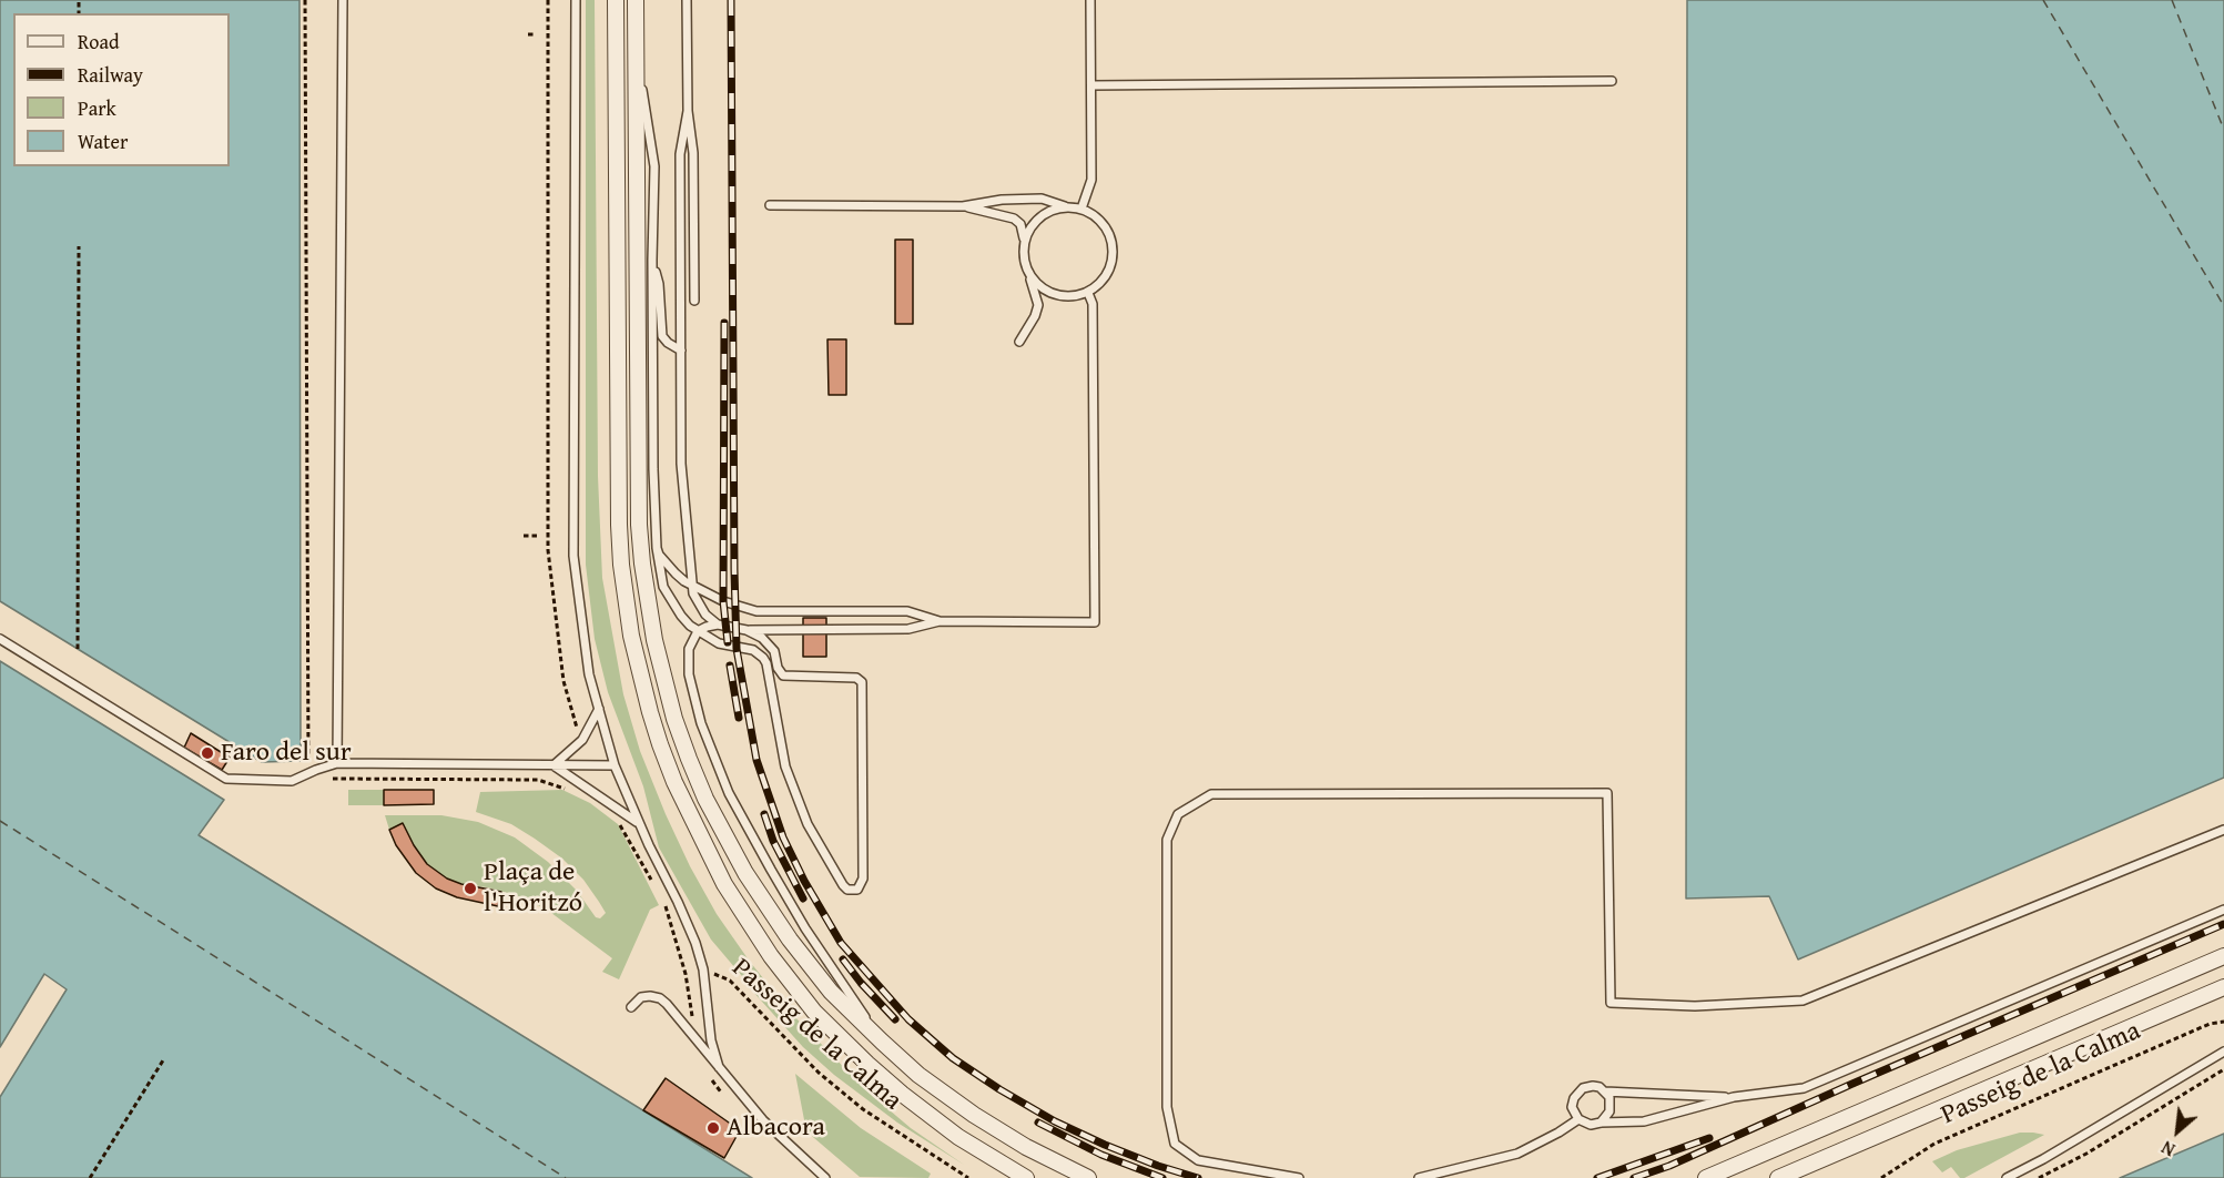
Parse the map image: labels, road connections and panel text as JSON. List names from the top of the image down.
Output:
{
  "streets": {
    "path": ["Passeig de la Calma"]
  },
  "places": ["Faro del sur", "Plaça de l'Horitzó", "Albacora"],
  "legend": [
    "Road",
    "Railway",
    "Park",
    "Water"
  ],
  "north": "bottom left"
}
